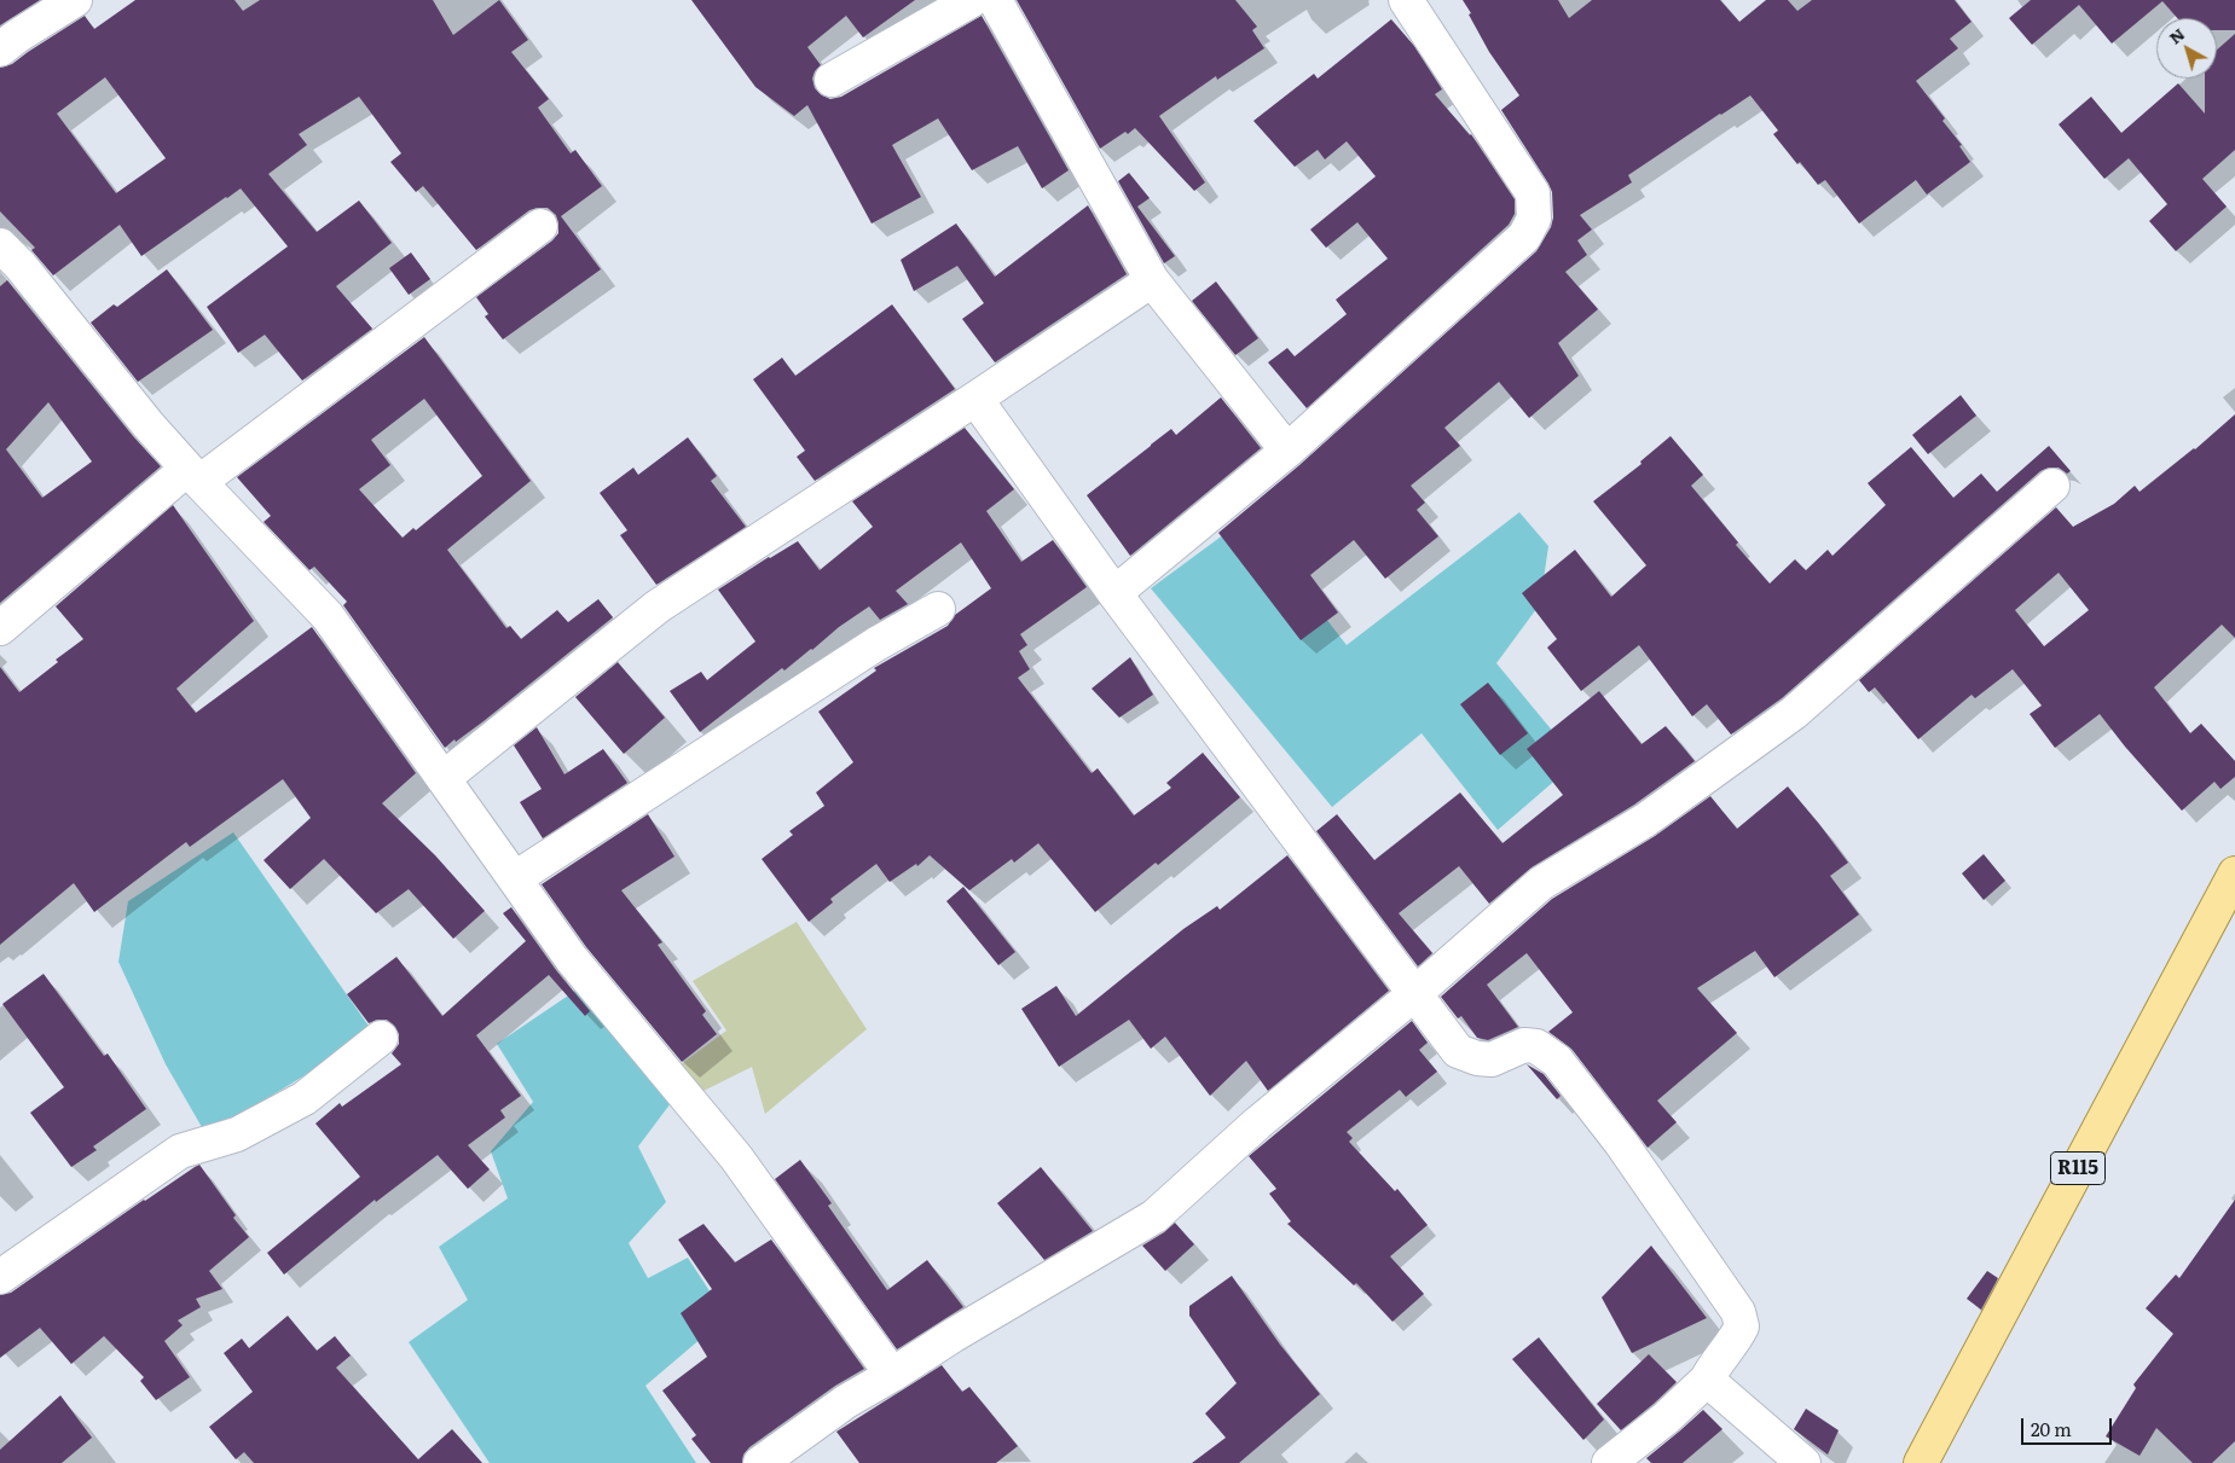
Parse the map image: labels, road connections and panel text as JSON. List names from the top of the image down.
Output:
{
  "streets": {
    "main road": ["R115"]
  },
  "scale_bar": "20 m",
  "north": "top left"
}
